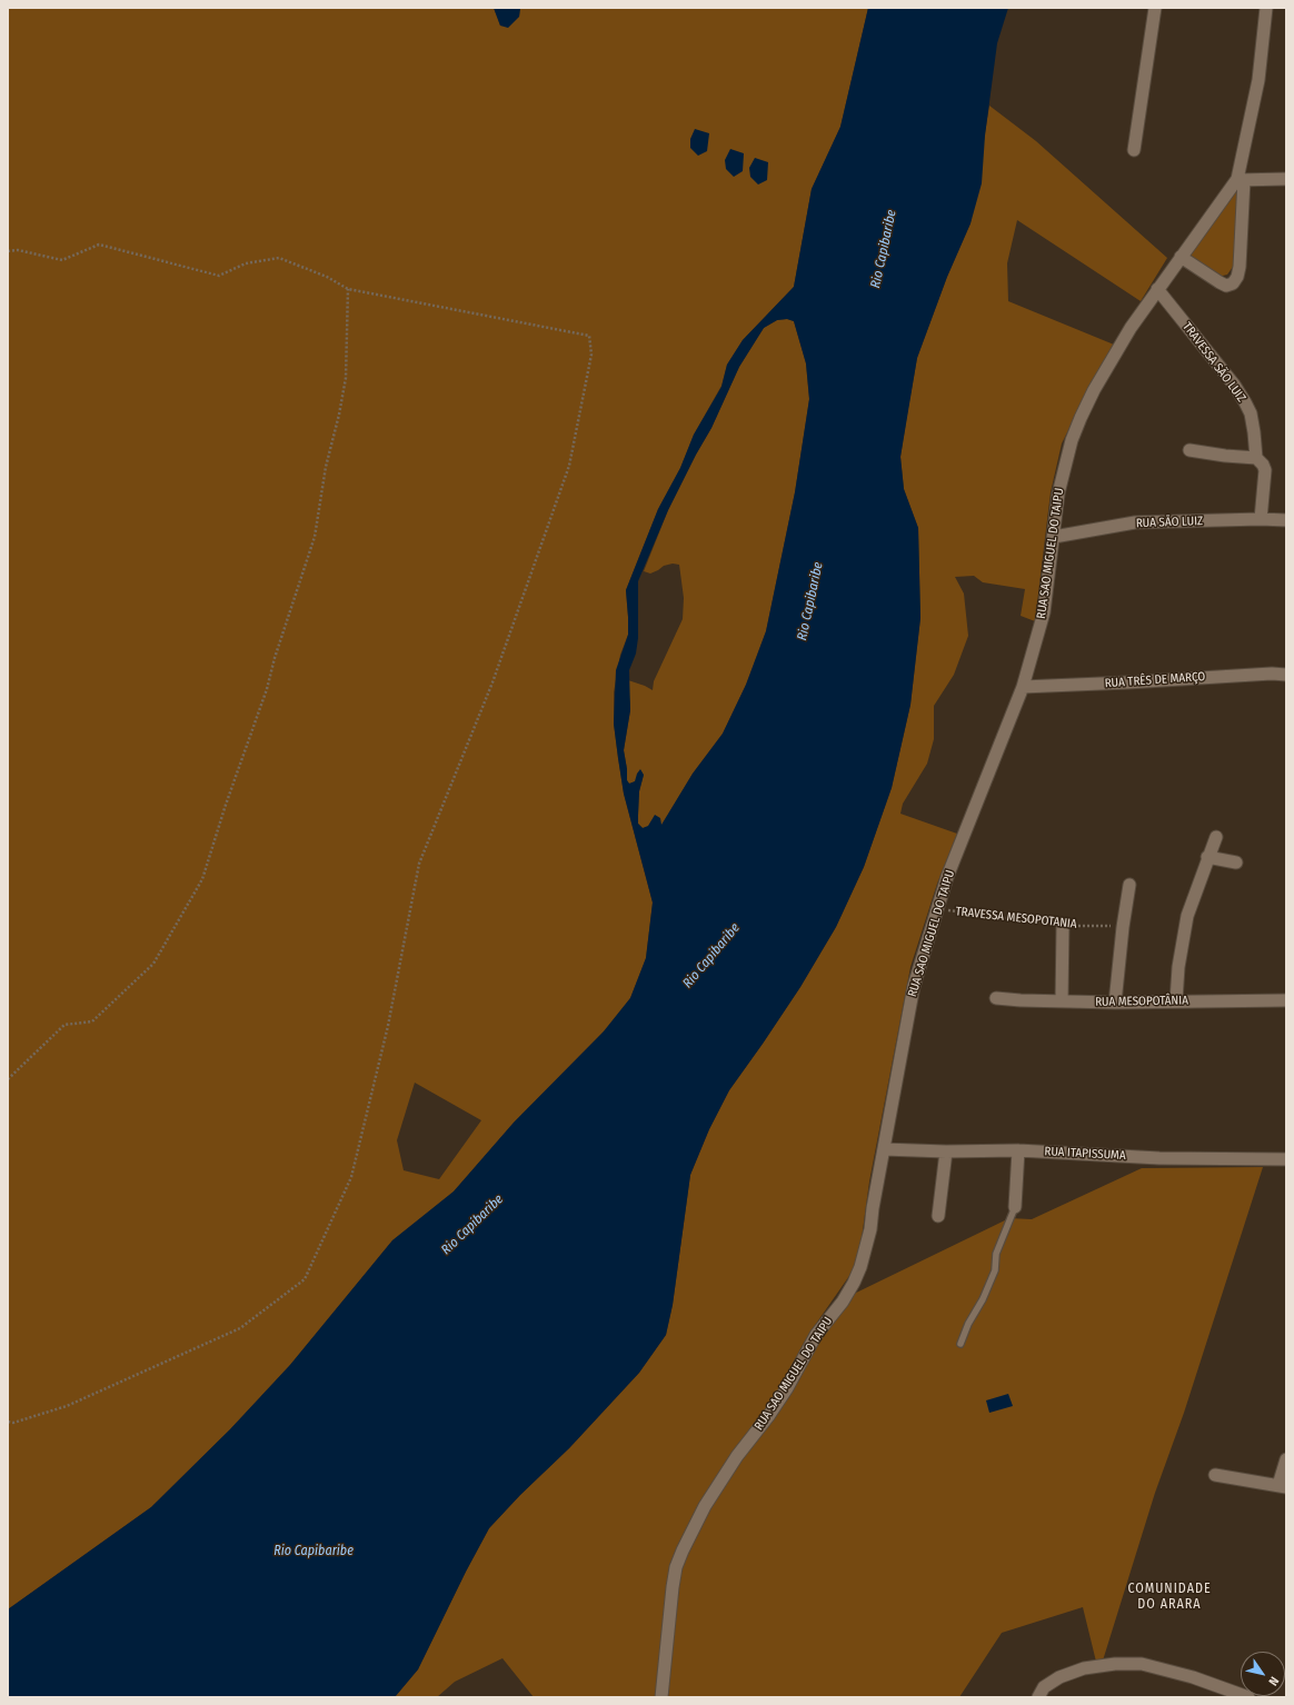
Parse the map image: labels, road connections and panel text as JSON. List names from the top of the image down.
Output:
{
  "streets": {
    "street": [
      "TRAVESSA SÃO LUIZ",
      "RUA SÃO LUIZ",
      "RUA SAO MIGUEL DO TAIPU",
      "RUA TRÊS DE MARÇO",
      "RUA MESOPOTÂNIA",
      "RUA ITAPISSUMA"
    ],
    "path": ["TRAVESSA MESOPOTANIA"]
  },
  "crossings": [
    ["TRAVESSA SÃO LUIZ", "RUA SÃO LUIZ"],
    ["TRAVESSA SÃO LUIZ", "RUA SAO MIGUEL DO TAIPU"],
    ["RUA SÃO LUIZ", "RUA SAO MIGUEL DO TAIPU"],
    ["RUA SAO MIGUEL DO TAIPU", "RUA TRÊS DE MARÇO"],
    ["RUA SAO MIGUEL DO TAIPU", "TRAVESSA MESOPOTANIA"],
    ["RUA SAO MIGUEL DO TAIPU", "RUA ITAPISSUMA"]
  ],
  "districts": ["COMUNIDADE DO ARARA"],
  "water": ["Rio Capibaribe"],
  "north": "bottom right"
}
